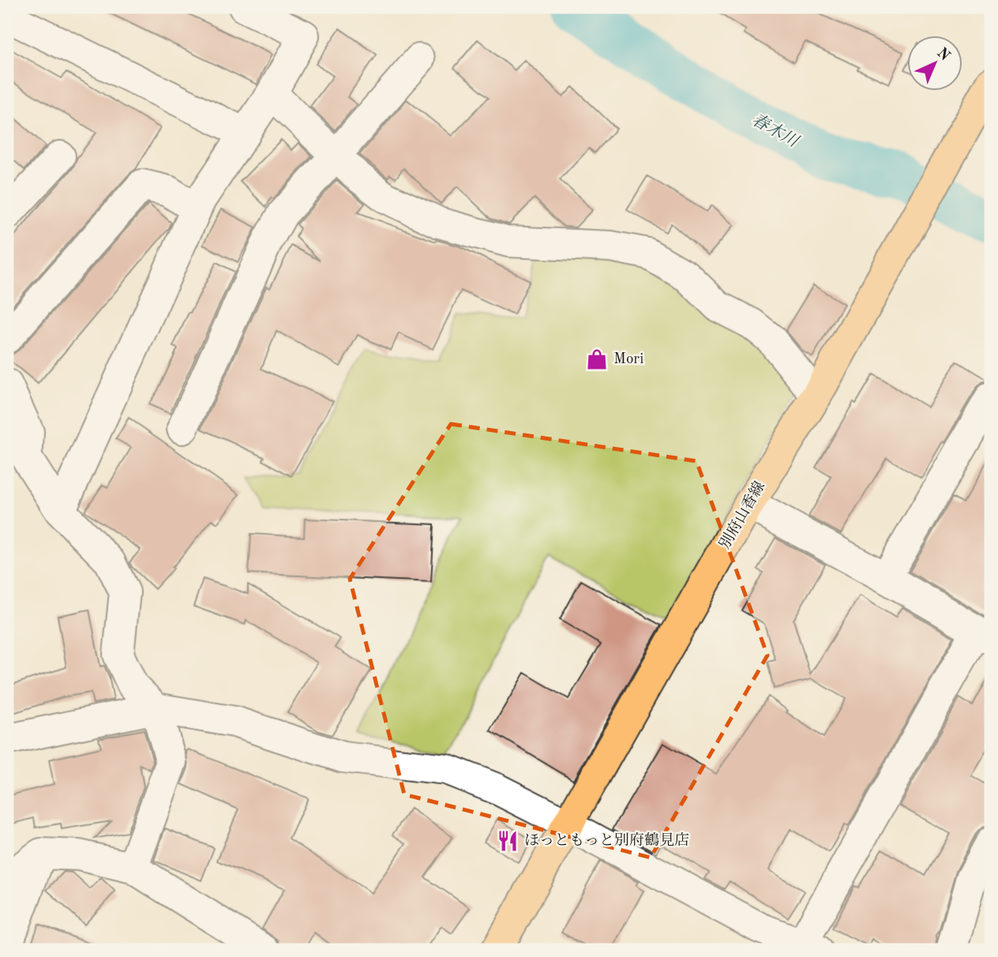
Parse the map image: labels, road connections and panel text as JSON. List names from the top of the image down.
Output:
{
  "streets": {
    "main road": ["別府山香線"]
  },
  "water": ["春木川"],
  "places": {
    "shop": ["Mori"],
    "restaurant": ["ほっともっと別府鶴見店"]
  },
  "north": "top right"
}
